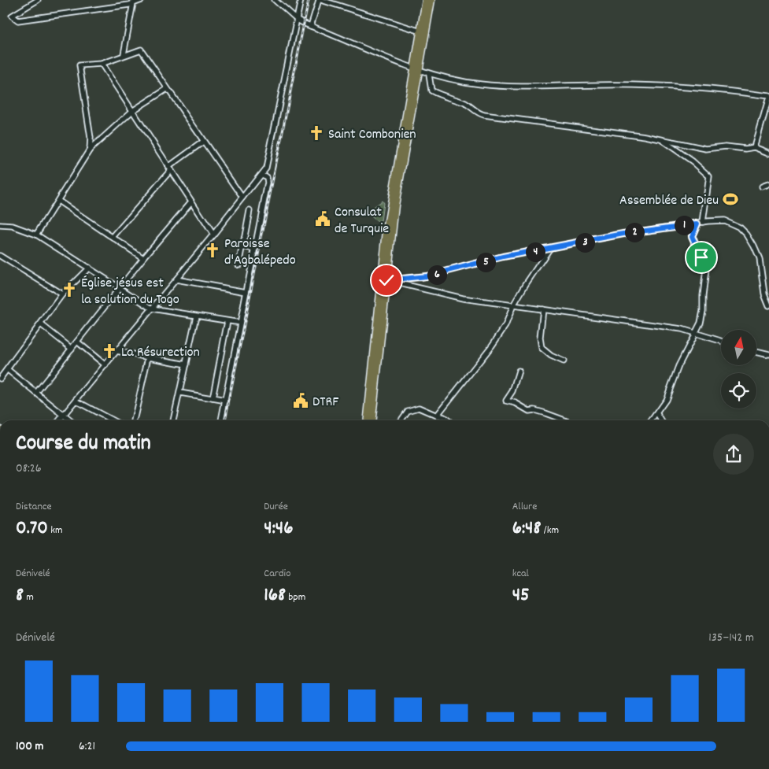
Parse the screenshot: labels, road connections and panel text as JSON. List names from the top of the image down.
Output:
{
  "places": {
    "church": [
      "Saint Combonien",
      "Paroisse d'Agbalépedo",
      "Église jésus est la solution du Togo",
      "La Résurection"
    ],
    "sports": ["Assemblée de Dieu"],
    "public building": ["Consulat de Turquie", "DTRF"]
  },
  "north": "top",
  "page": {
    "pins": [
      "1",
      "2",
      "3",
      "4",
      "5",
      "6"
    ],
    "heading": ["Course du matin", "08:26"],
    "stats": [
      ["Distance", "0.70 km"],
      ["Durée", "4:46"],
      ["Allure", "6:48 /km"],
      ["Dénivelé", "8 m"],
      ["Cardio", "168 bpm"],
      ["kcal", "45"]
    ],
    "chart": ["Dénivelé", "135–142 m"],
    "list": [
      {
        "name": "100 m",
        "note": "6:21"
      }
    ]
  }
}
